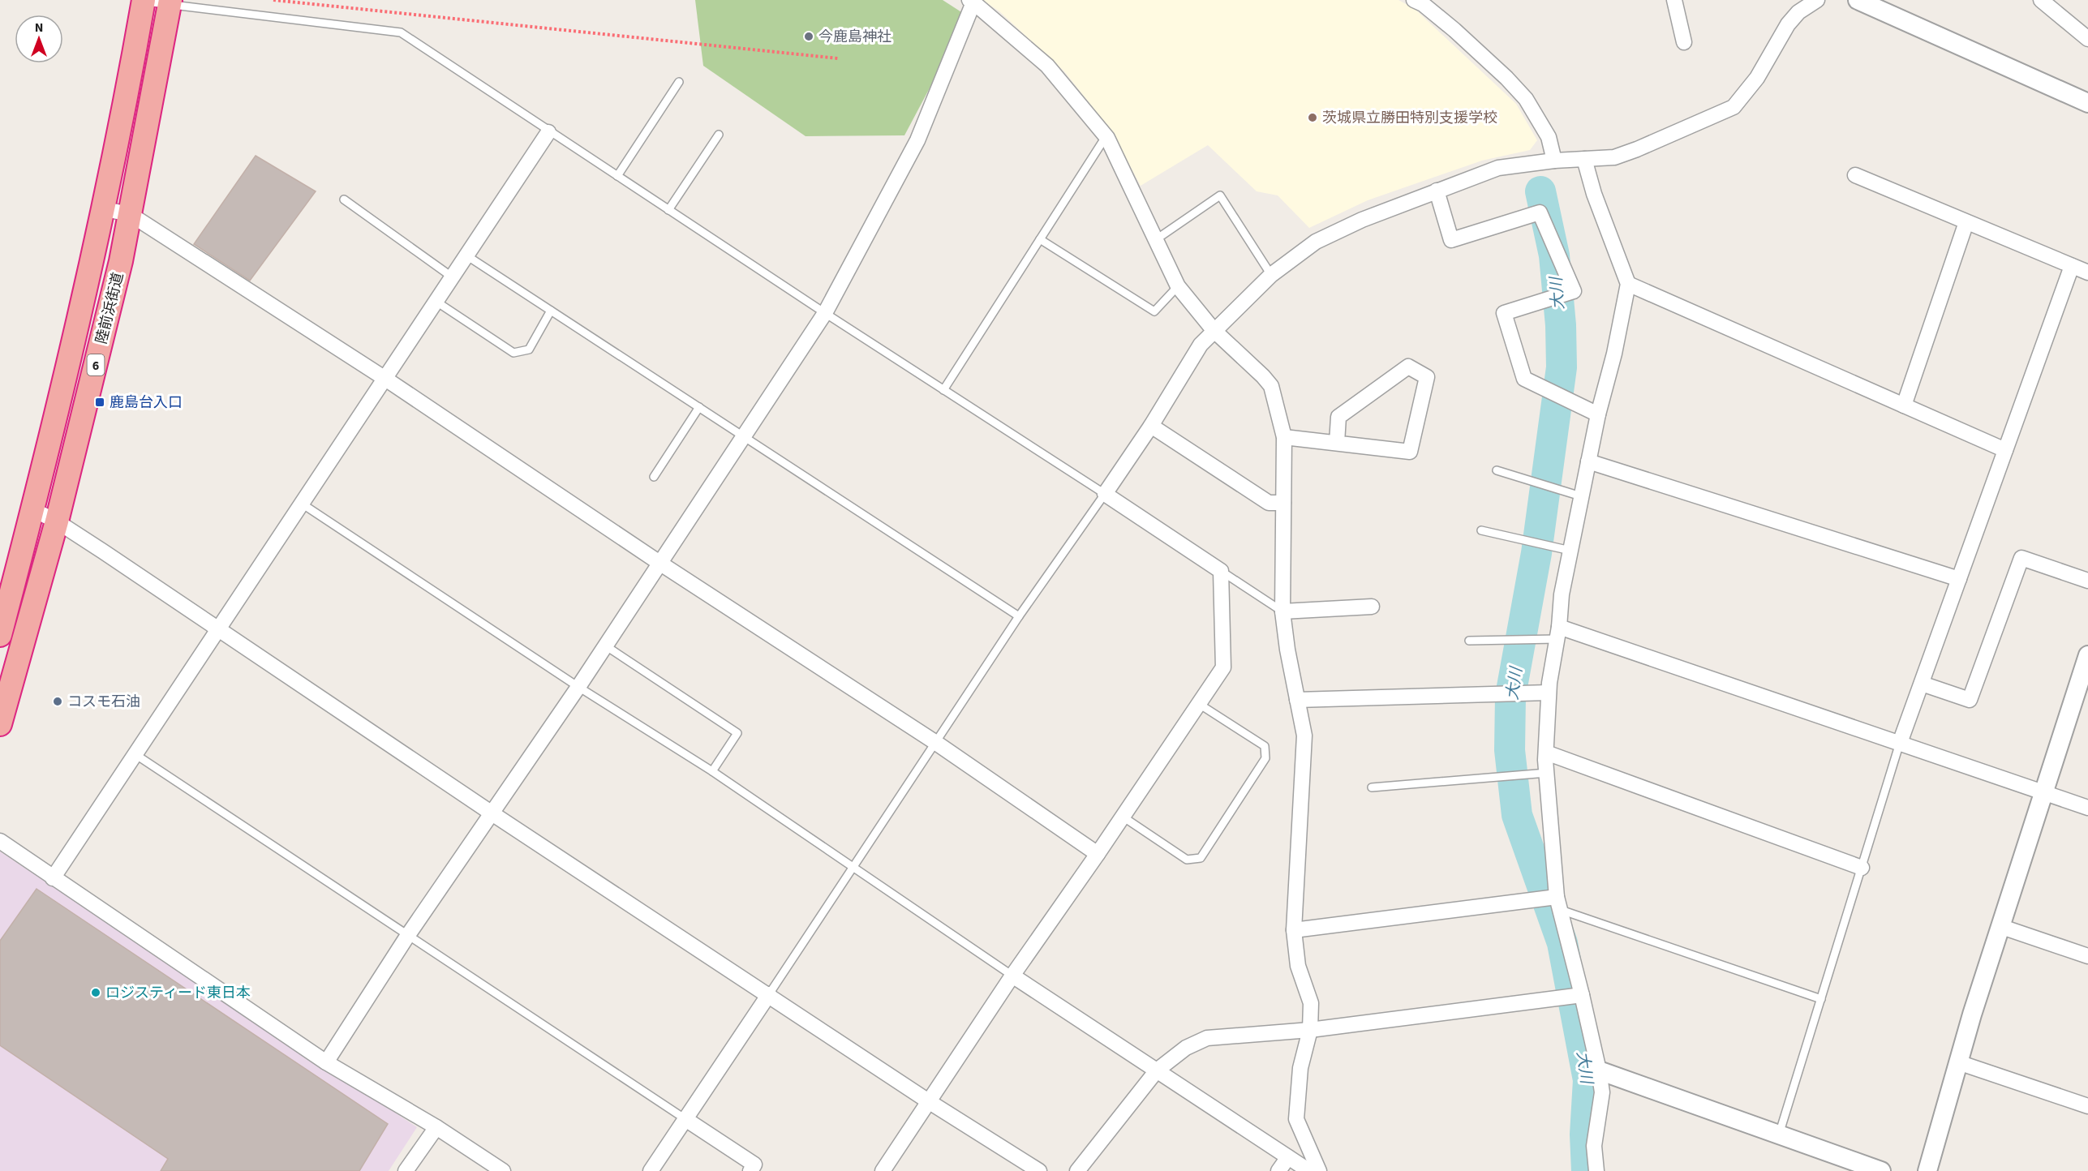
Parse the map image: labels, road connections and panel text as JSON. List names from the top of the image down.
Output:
{
  "streets": {
    "highway": ["陸前浜街道", "6"]
  },
  "water": ["大川"],
  "places": {
    "other": [
      "今鹿島神社",
      "茨城県立勝田特別支援学校",
      "コスモ石油",
      "ロジスティード東日本"
    ],
    "transit": ["鹿島台入口"]
  },
  "north": "top"
}
